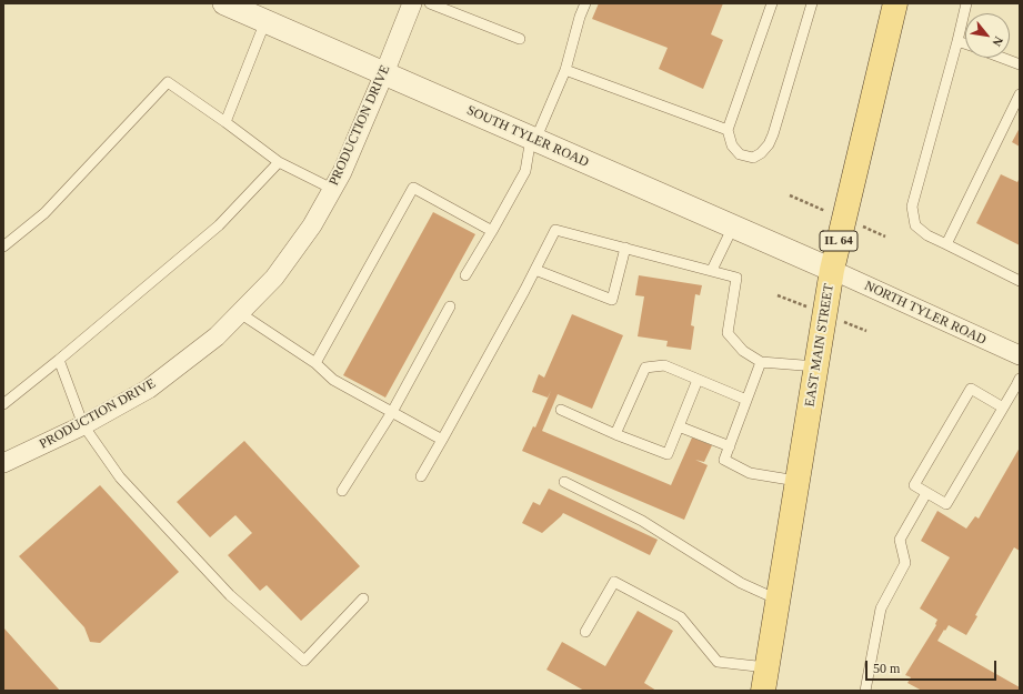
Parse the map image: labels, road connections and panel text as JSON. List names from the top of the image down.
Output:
{
  "streets": {
    "main road": ["IL 64", "EAST MAIN STREET"],
    "street": ["PRODUCTION DRIVE", "SOUTH TYLER ROAD", "NORTH TYLER ROAD"]
  },
  "crossings": [
    ["PRODUCTION DRIVE", "SOUTH TYLER ROAD"],
    ["SOUTH TYLER ROAD", "NORTH TYLER ROAD"],
    ["SOUTH TYLER ROAD", "EAST MAIN STREET"],
    ["NORTH TYLER ROAD", "EAST MAIN STREET"]
  ],
  "scale_bar": "50 m",
  "north": "bottom right"
}
